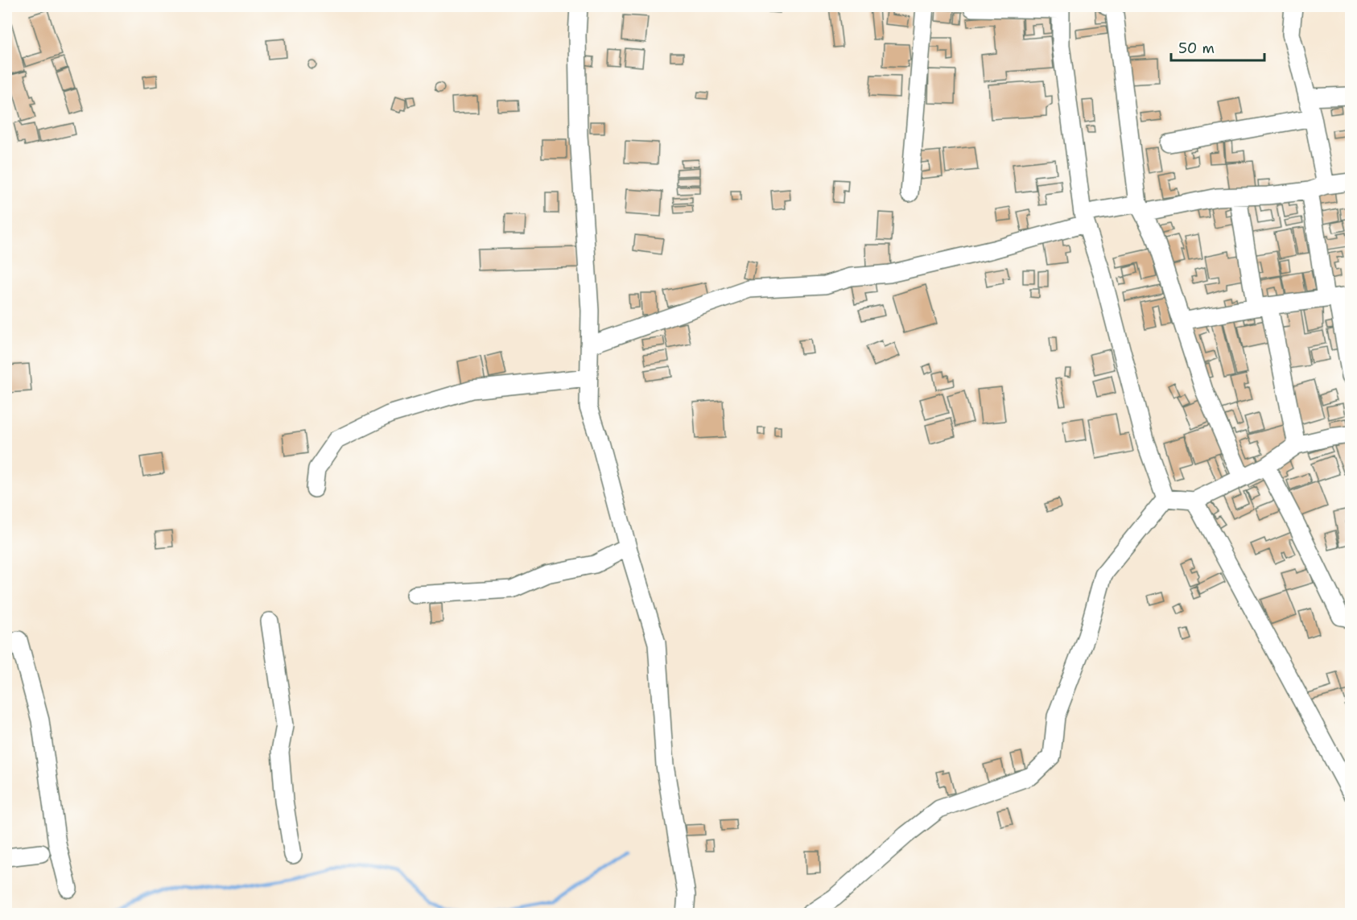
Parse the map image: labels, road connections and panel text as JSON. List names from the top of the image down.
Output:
{
  "scale_bar": "50 m"
}
